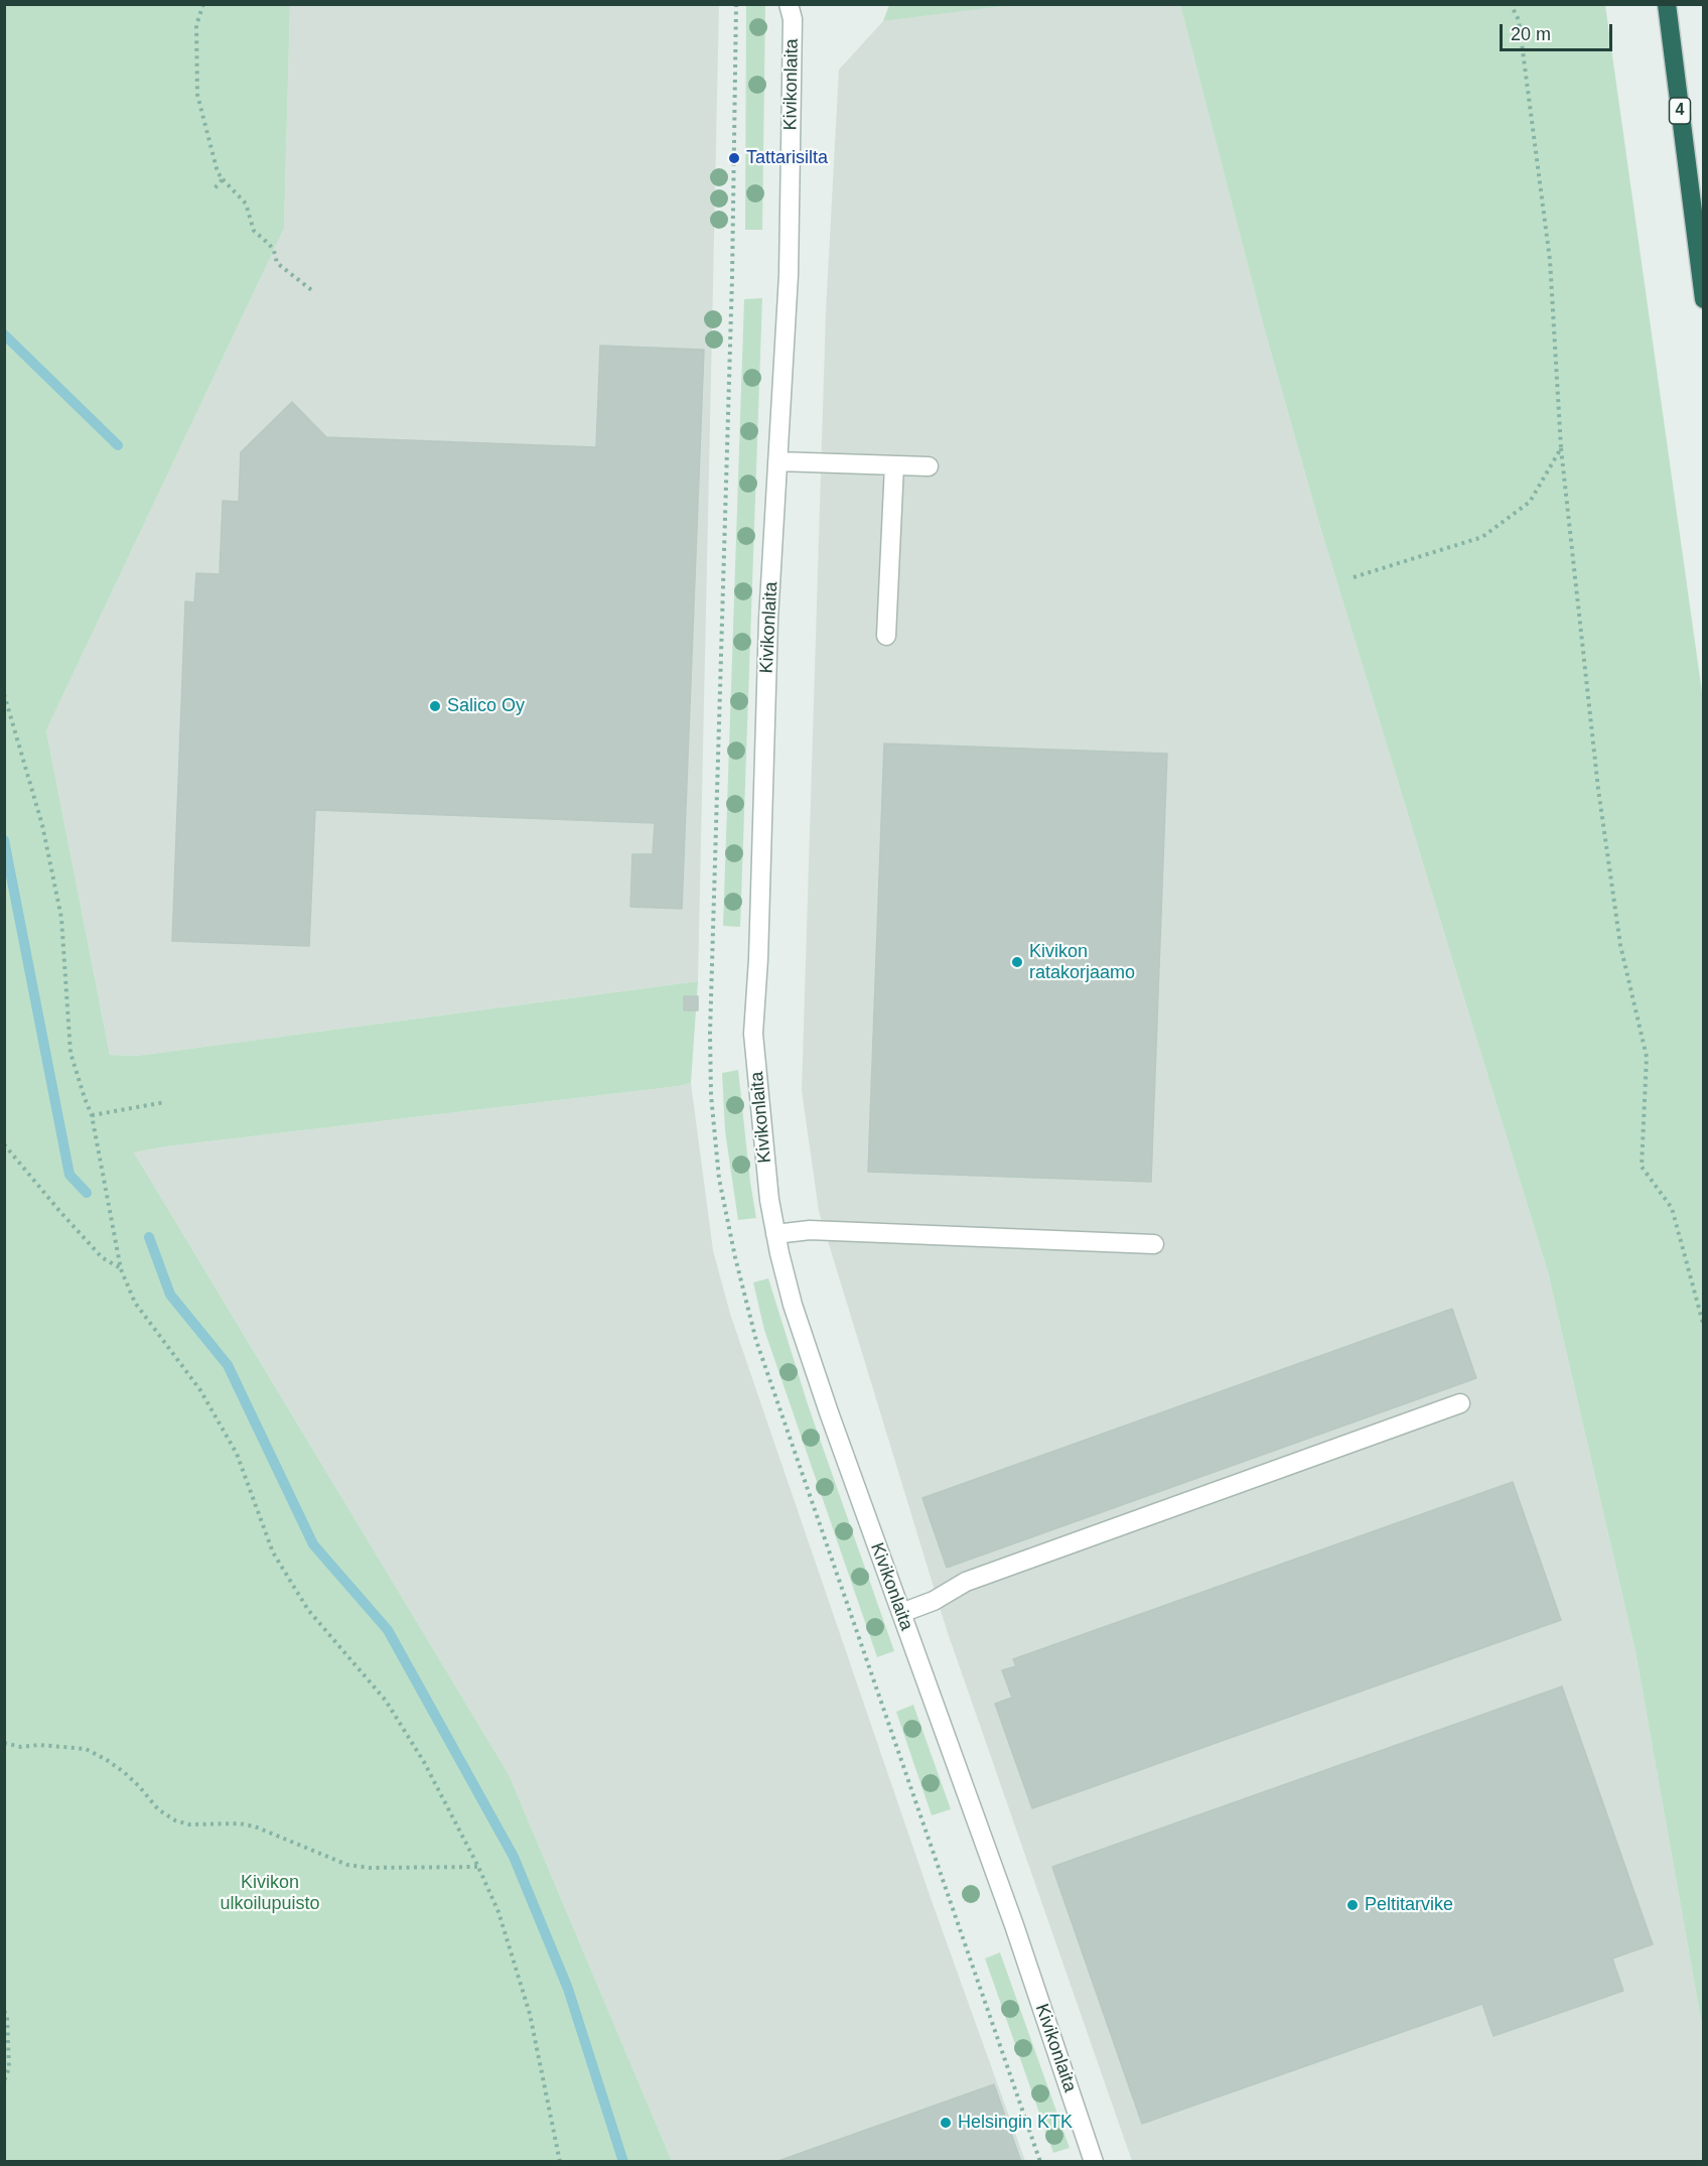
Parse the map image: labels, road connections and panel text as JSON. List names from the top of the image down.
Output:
{
  "streets": {
    "highway": ["4"],
    "street": ["Kivikonlaita"]
  },
  "parks": ["Kivikon ulkoilupuisto"],
  "places": [
    "Tattarisilta",
    "Salico Oy",
    "Kivikon ratakorjaamo",
    "Peltitarvike",
    "Helsingin KTK"
  ],
  "scale_bar": "20 m"
}
